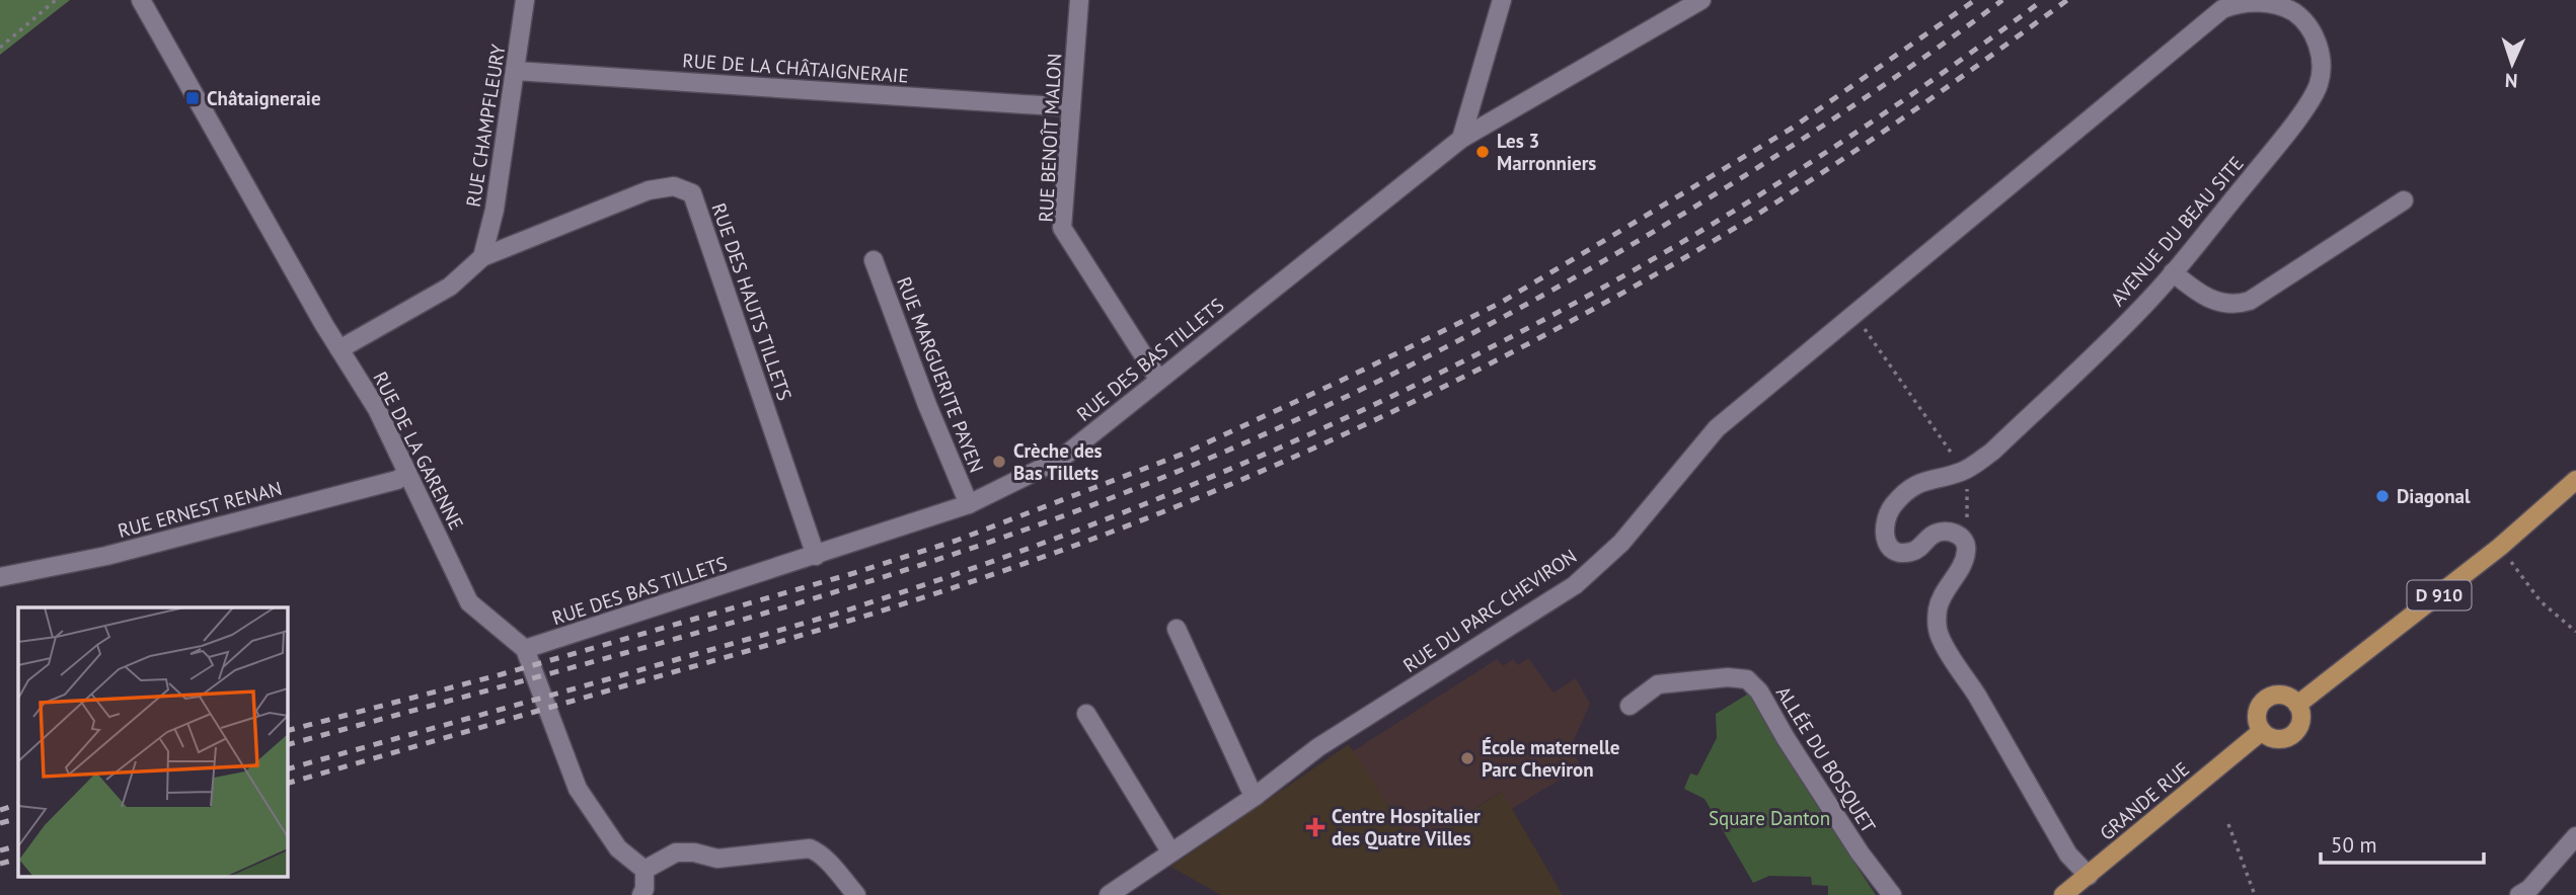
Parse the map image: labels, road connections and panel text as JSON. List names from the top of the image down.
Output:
{
  "streets": {
    "main road": ["D 910", "GRANDE RUE"],
    "street": [
      "RUE DE LA CHÂTAIGNERAIE",
      "RUE CHAMPFLEURY",
      "RUE BENOÎT MALON",
      "AVENUE DU BEAU SITE",
      "RUE DES HAUTS TILLETS",
      "RUE DES BAS TILLETS",
      "RUE MARGUERITE PAYEN",
      "RUE DE LA GARENNE",
      "RUE ERNEST RENAN",
      "RUE DU PARC CHEVIRON",
      "ALLÉE DU BOSQUET"
    ]
  },
  "crossings": [
    ["RUE DE LA CHÂTAIGNERAIE", "RUE CHAMPFLEURY"],
    ["RUE DE LA CHÂTAIGNERAIE", "RUE BENOÎT MALON"],
    ["RUE CHAMPFLEURY", "RUE DES HAUTS TILLETS"],
    ["RUE BENOÎT MALON", "RUE DES BAS TILLETS"],
    ["AVENUE DU BEAU SITE", "RUE DU PARC CHEVIRON"],
    ["RUE DES HAUTS TILLETS", "RUE DES BAS TILLETS"],
    ["RUE DES HAUTS TILLETS", "RUE DE LA GARENNE"],
    ["RUE DES BAS TILLETS", "RUE MARGUERITE PAYEN"],
    ["RUE DES BAS TILLETS", "RUE DE LA GARENNE"],
    ["RUE DE LA GARENNE", "RUE ERNEST RENAN"],
    ["D 910", "GRANDE RUE"]
  ],
  "parks": ["Square Danton"],
  "places": {
    "transit": ["Châtaigneraie"],
    "other": [
      "Les 3 Marronniers",
      "Crèche des Bas Tillets",
      "Diagonal",
      "École maternelle Parc Cheviron"
    ],
    "health": ["Centre Hospitalier des Quatre Villes"]
  },
  "scale_bar": "50 m",
  "north": "bottom"
}
